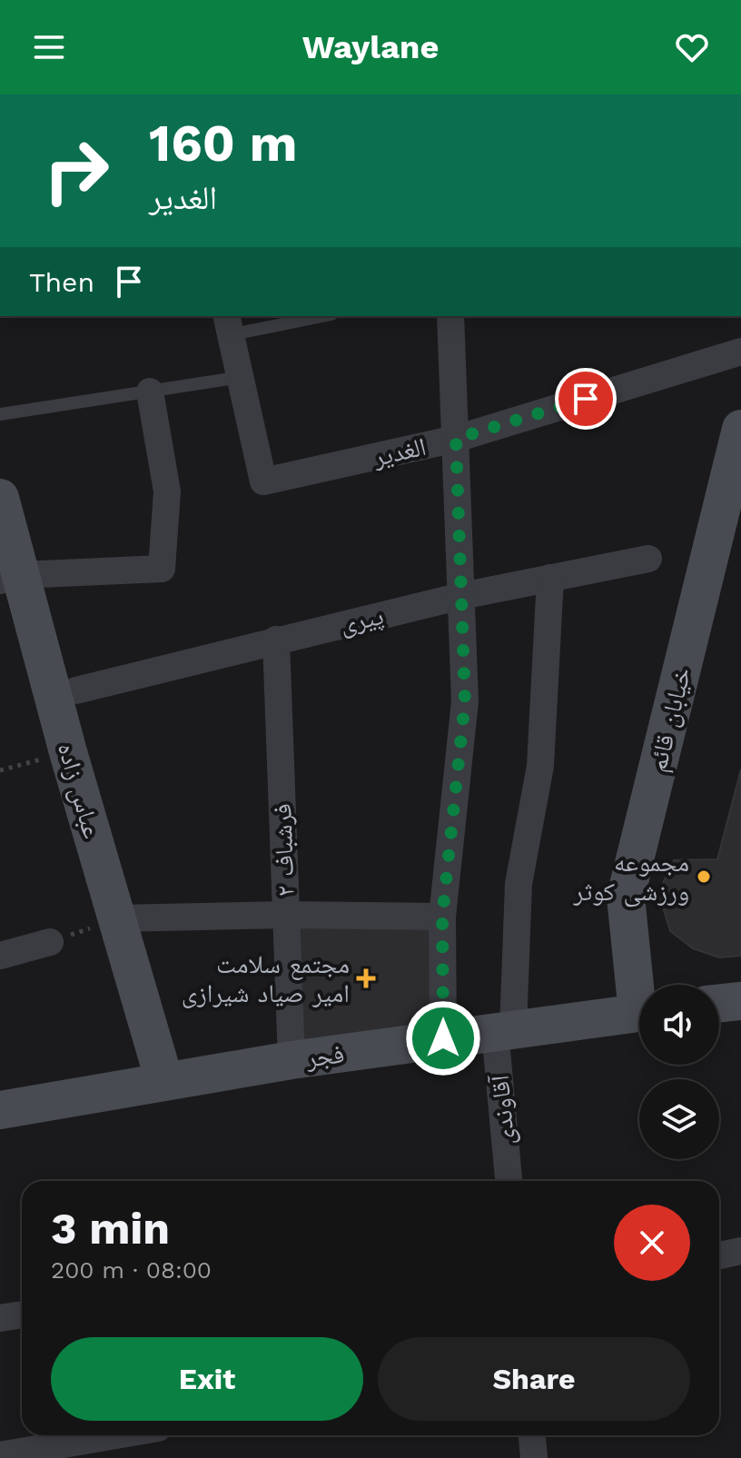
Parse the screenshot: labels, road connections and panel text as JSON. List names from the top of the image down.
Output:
{
  "streets": {
    "main road": ["خیابان قائم", "عباس زاده", "فجر"],
    "street": [
      "الغدیر",
      "پیری",
      "فرشباف ۲",
      "آقاوندی"
    ]
  },
  "crossings": [
    ["پیری", "فرشباف ۲"],
    ["پیری", "آقاوندی"],
    ["عباس زاده", "فجر"],
    ["فرشباف ۲", "فجر"],
    ["فجر", "آقاوندی"]
  ],
  "places": {
    "other": ["مجموعه ورزشی کوثر"],
    "health": ["مجتمع سلامت امیر صیاد شیرازی"]
  },
  "page": {
    "header": "Waylane",
    "turn": ["160 m", "الغدیر"],
    "then": "Then",
    "heading": ["3 min", "200 m · 08:00"],
    "buttons": ["Exit", "Share"]
  }
}
